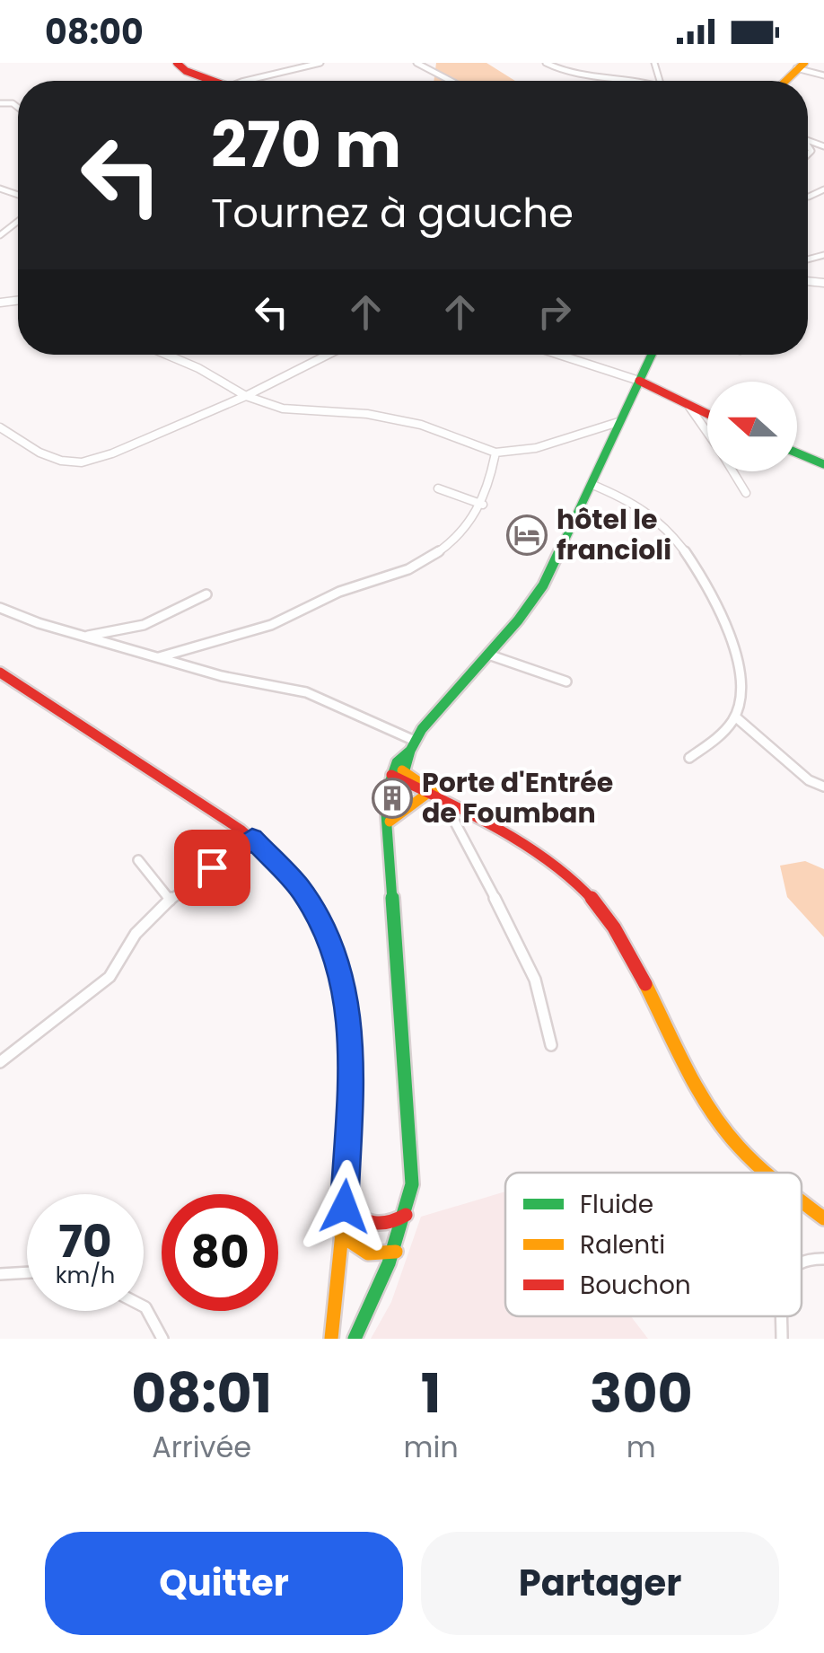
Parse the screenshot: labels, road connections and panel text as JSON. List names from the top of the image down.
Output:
{
  "places": {
    "hotel": ["hôtel le francioli"],
    "building": ["Porte d'Entrée de Foumban"]
  },
  "legend": ["Fluide", "Ralenti", "Bouchon"],
  "north": "left",
  "page": {
    "status": "08:00",
    "turn": ["270 m", "Tournez à gauche"],
    "speed": "70 km/h",
    "limit": "80",
    "eta": [
      "08:01",
      "Arrivée",
      "1",
      "min",
      "300",
      "m"
    ],
    "buttons": ["Quitter", "Partager"]
  }
}
